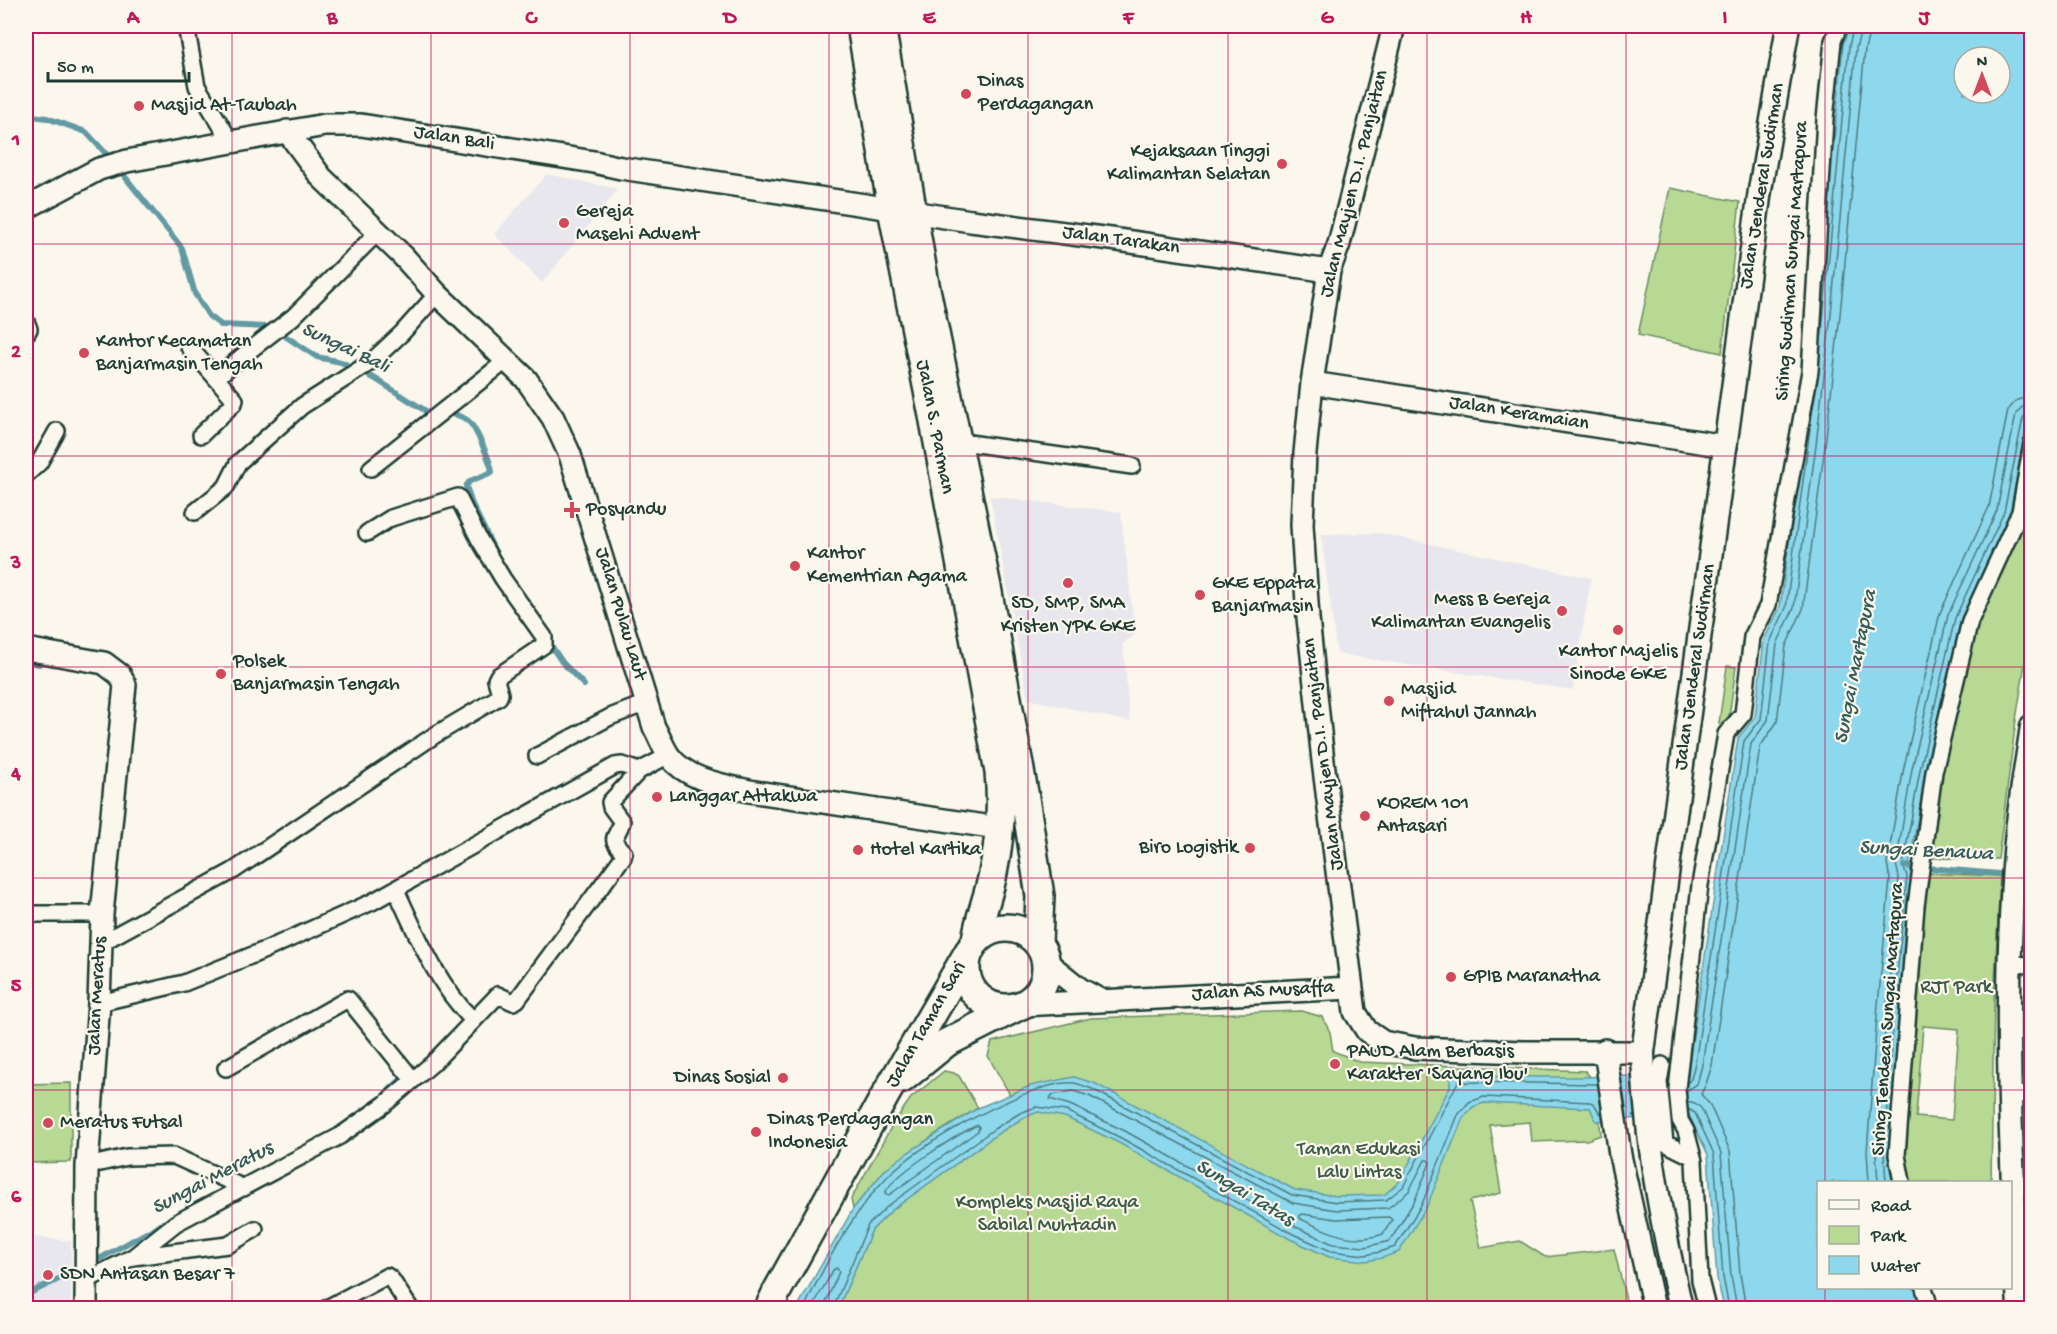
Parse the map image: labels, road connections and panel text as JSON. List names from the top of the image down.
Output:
{
  "streets": {
    "highway": ["Jalan S. Parman", "Jalan Taman Sari"],
    "main road": ["Jalan Jenderal Sudirman"],
    "street": [
      "Jalan Bali",
      "Jalan Mayjen D.I. Panjaitan",
      "Jalan Tarakan",
      "Siring Sudirman Sungai Martapura",
      "Jalan Keramaian",
      "Jalan Pulau Laut",
      "Jalan AS Musaffa",
      "Jalan Meratus",
      "Siring Tendean Sungai Martapura"
    ]
  },
  "crossings": [
    ["Jalan Bali", "Jalan Tarakan"],
    ["Jalan Bali", "Jalan S. Parman"],
    ["Jalan Bali", "Jalan Pulau Laut"],
    ["Jalan Mayjen D.I. Panjaitan", "Jalan Tarakan"],
    ["Jalan Mayjen D.I. Panjaitan", "Jalan Keramaian"],
    ["Jalan Mayjen D.I. Panjaitan", "Jalan AS Musaffa"],
    ["Jalan Jenderal Sudirman", "Jalan Keramaian"],
    ["Jalan Jenderal Sudirman", "Jalan AS Musaffa"],
    ["Jalan Tarakan", "Jalan S. Parman"],
    ["Jalan S. Parman", "Jalan Pulau Laut"],
    ["Jalan S. Parman", "Jalan AS Musaffa"],
    ["Jalan S. Parman", "Jalan Taman Sari"],
    ["Jalan Pulau Laut", "Jalan Taman Sari"],
    ["Jalan AS Musaffa", "Jalan Taman Sari"]
  ],
  "water": [
    "Sungai Bali",
    "Sungai Martapura",
    "Sungai Benawa",
    "Sungai Meratus",
    "Sungai Tatas"
  ],
  "parks": ["RJT Park", "Taman Edukasi Lalu Lintas", "Kompleks Masjid Raya Sabilal Muhtadin"],
  "places": {
    "other": [
      "Dinas Perdagangan",
      "Masjid At-Taubah",
      "Kejaksaan Tinggi Kalimantan Selatan",
      "Gereja Masehi Advent",
      "Kantor Kecamatan Banjarmasin Tengah",
      "Kantor Kementrian Agama",
      "SD, SMP, SMA Kristen YPK GKE",
      "GKE Eppata Banjarmasin",
      "Mess B Gereja Kalimantan Evangelis",
      "Kantor Majelis Sinode GKE",
      "Polsek Banjarmasin Tengah",
      "Masjid Miftahul Jannah",
      "Langgar Attakwa",
      "KOREM 101 Antasari",
      "Biro Logistik",
      "Hotel Kartika",
      "GPIB Maranatha",
      "PAUD Alam Berbasis Karakter 'Sayang Ibu'",
      "Dinas Sosial",
      "Meratus Futsal",
      "Dinas Perdagangan Indonesia",
      "SDN Antasan Besar 7"
    ],
    "health": ["Posyandu"]
  },
  "legend": ["Road", "Park", "Water"],
  "scale_bar": "50 m",
  "north": "top",
  "grid": {
    "columns": [
      "A",
      "B",
      "C",
      "D",
      "E",
      "F",
      "G",
      "H",
      "I",
      "J"
    ],
    "rows": [
      "1",
      "2",
      "3",
      "4",
      "5",
      "6"
    ]
  }
}
